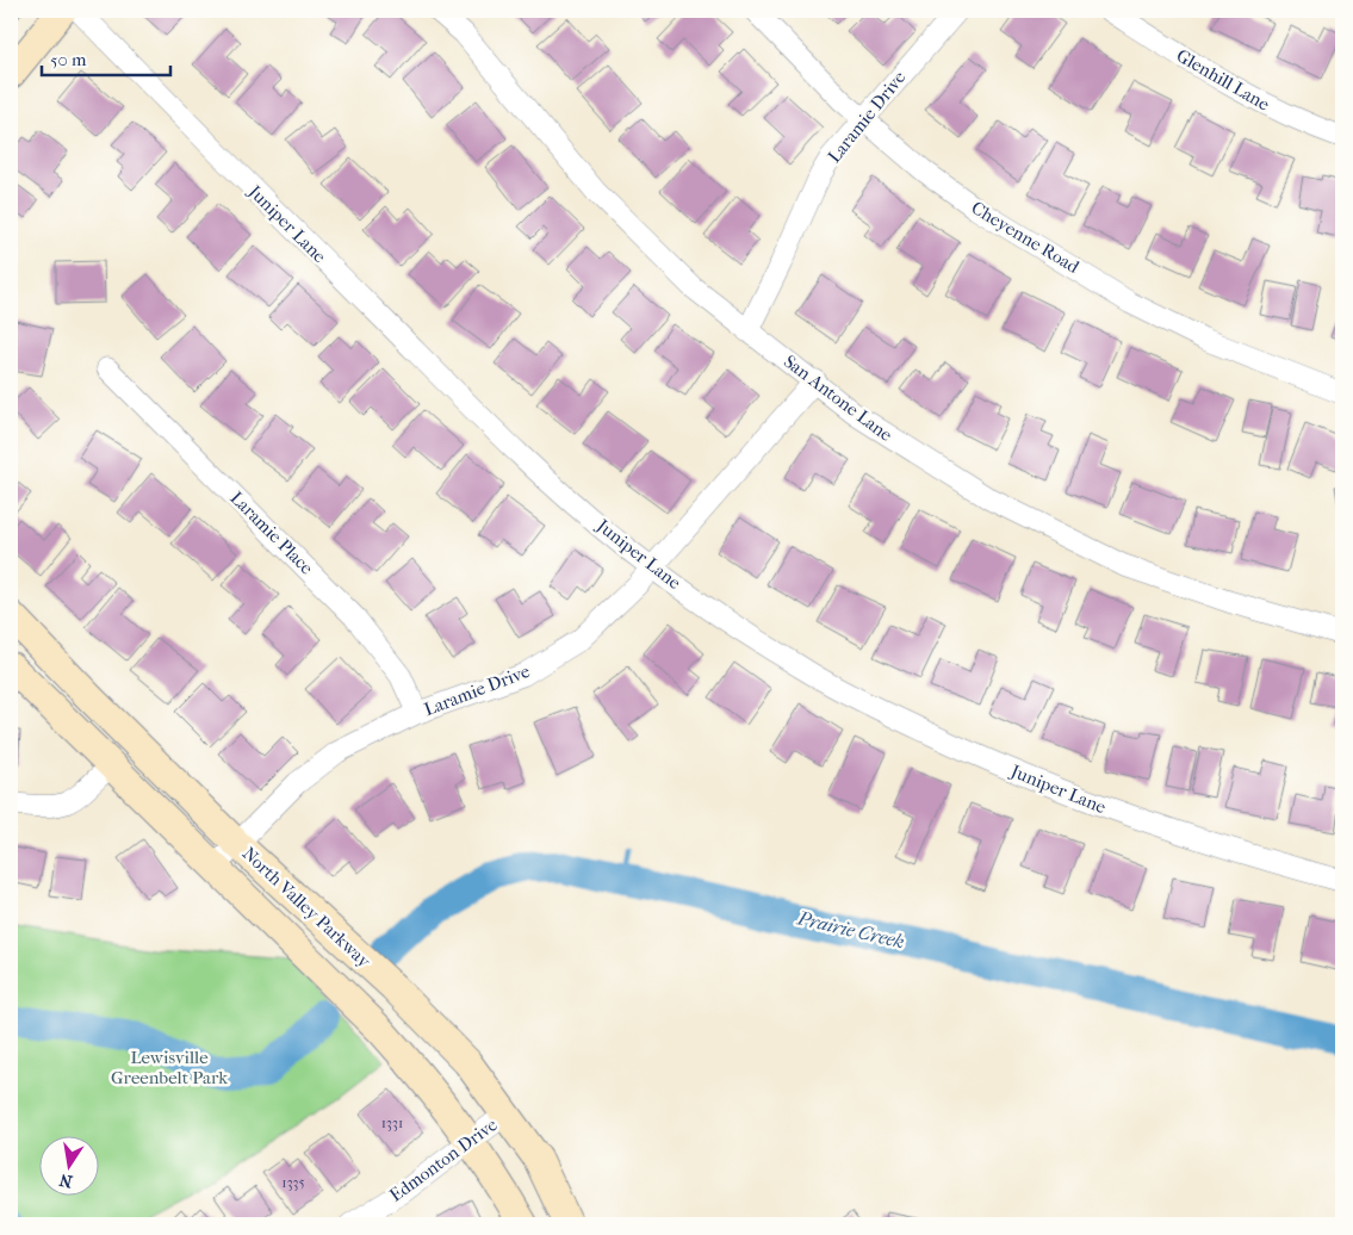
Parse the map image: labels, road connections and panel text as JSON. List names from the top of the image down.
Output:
{
  "streets": {
    "street": [
      "Glenhill Lane",
      "Laramie Drive",
      "Juniper Lane",
      "Cheyenne Road",
      "San Antone Lane",
      "Laramie Place",
      "North Valley Parkway",
      "Edmonton Drive"
    ]
  },
  "crossings": [
    ["Laramie Drive", "Juniper Lane"],
    ["Laramie Drive", "Cheyenne Road"],
    ["Laramie Drive", "San Antone Lane"],
    ["Laramie Drive", "Laramie Place"],
    ["Laramie Drive", "North Valley Parkway"],
    ["North Valley Parkway", "Edmonton Drive"]
  ],
  "water": ["Prairie Creek"],
  "parks": ["Lewisville Greenbelt Park"],
  "house_numbers": ["1331", "1335"],
  "scale_bar": "50 m",
  "north": "bottom"
}
